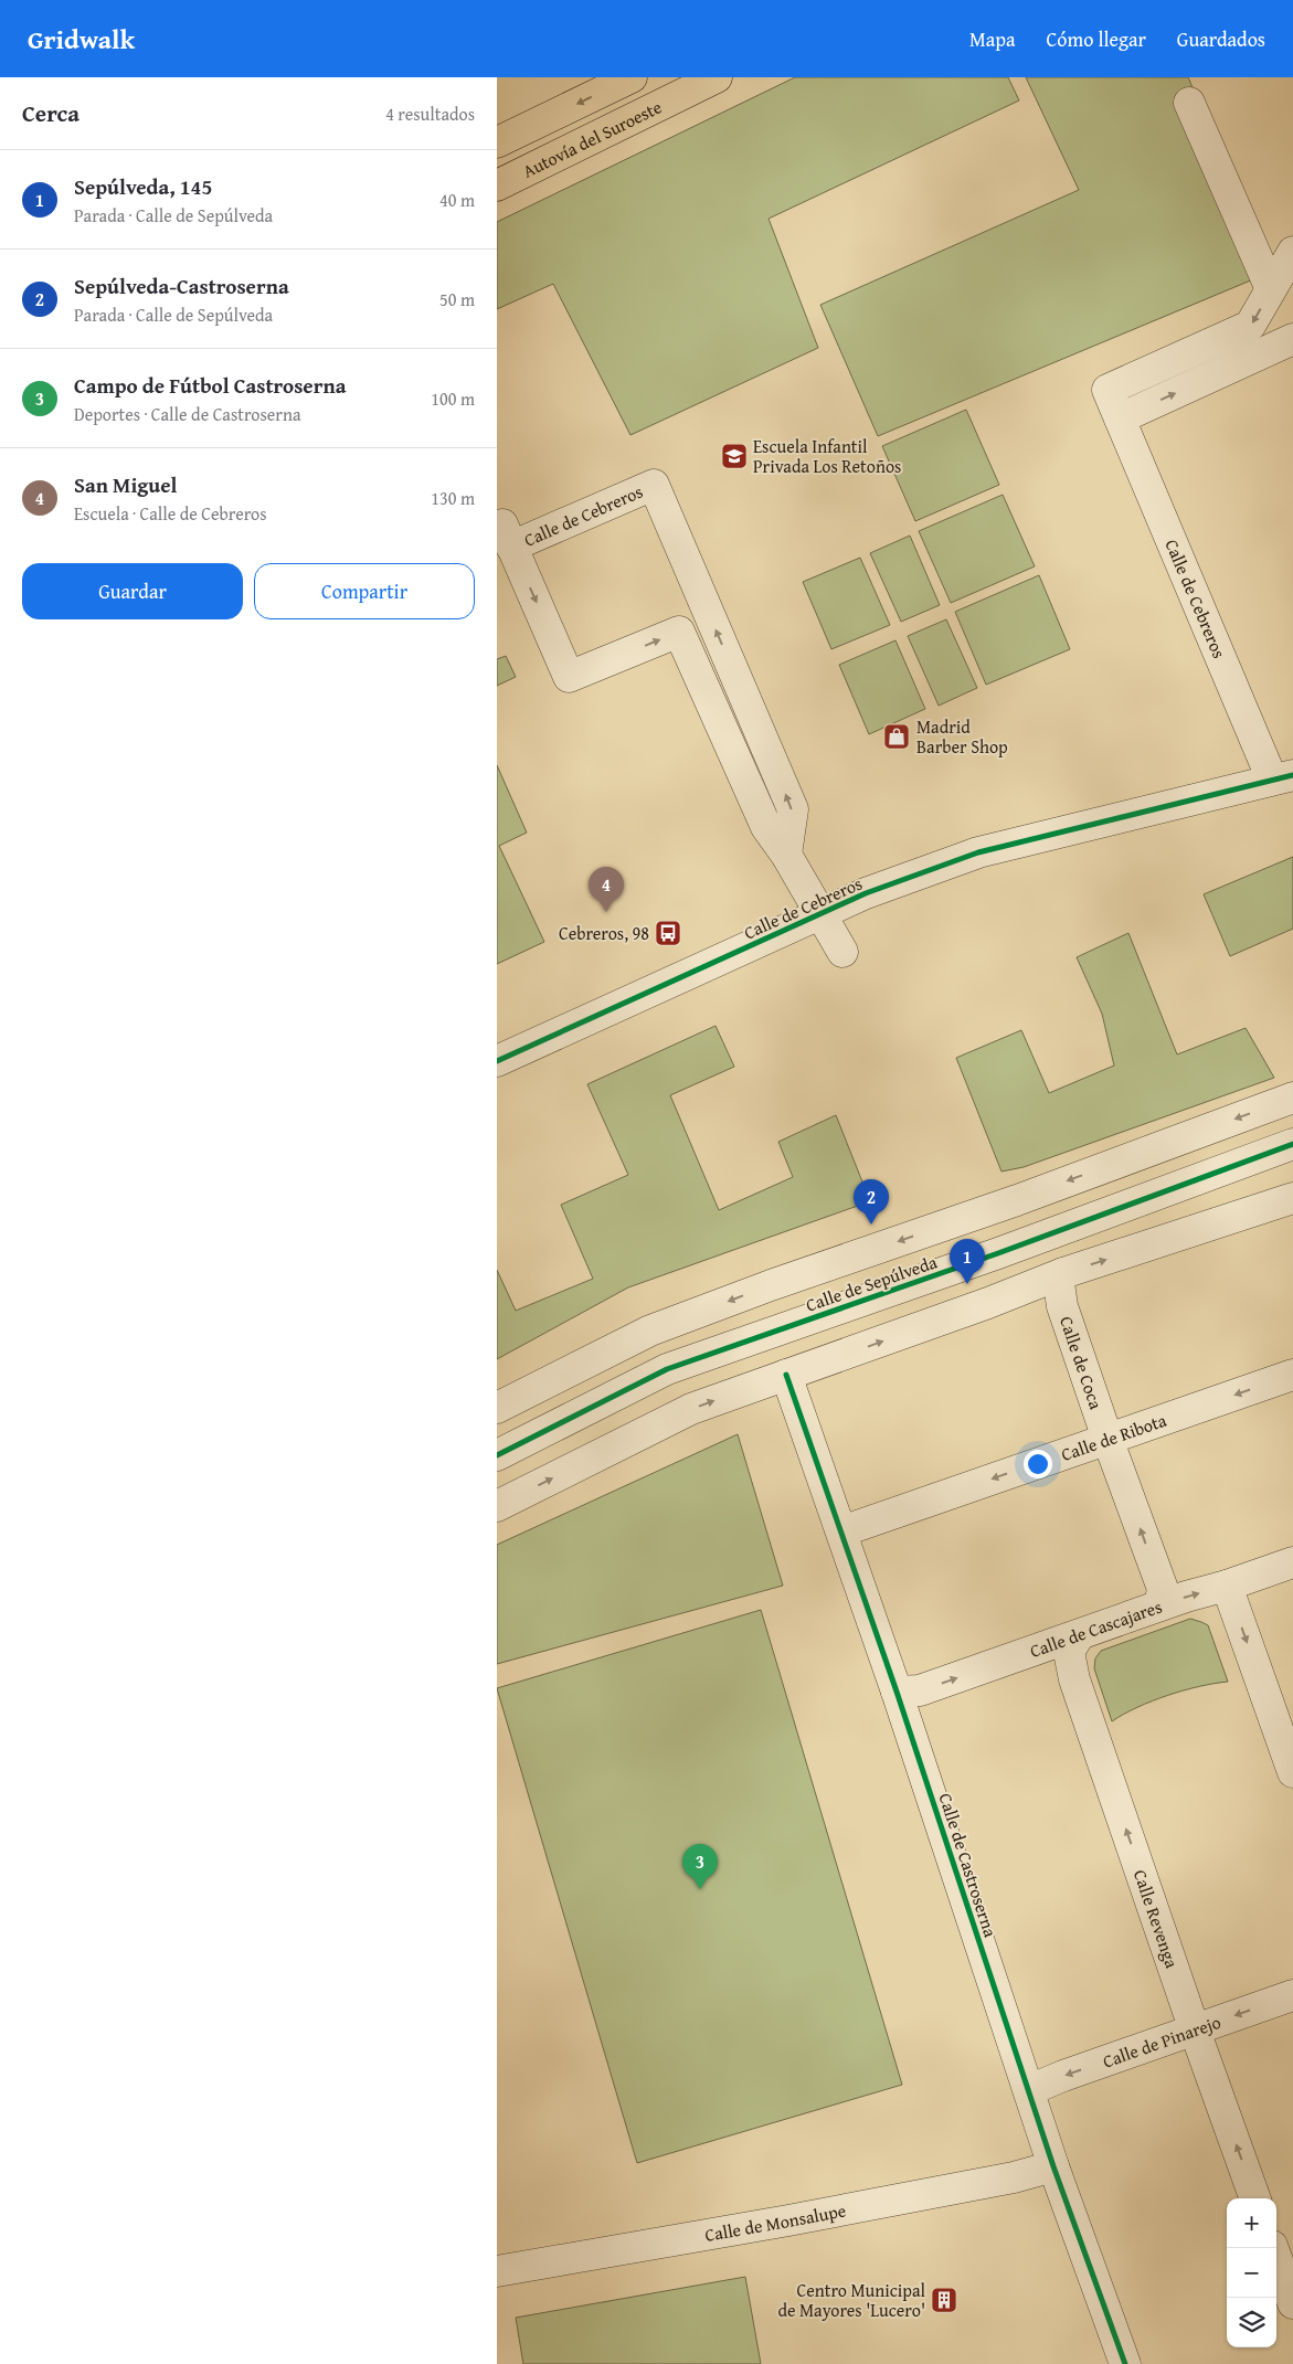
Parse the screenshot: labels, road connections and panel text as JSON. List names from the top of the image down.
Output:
{
  "streets": {
    "highway": ["Autovía del Suroeste"],
    "street": [
      "Calle de Cebreros",
      "Calle de Sepúlveda",
      "Calle de Coca",
      "Calle de Ribota",
      "Calle de Cascajares",
      "Calle de Castroserna",
      "Calle Revenga",
      "Calle de Pinarejo",
      "Calle de Monsalupe"
    ]
  },
  "crossings": [
    ["Calle de Coca", "Calle de Ribota"],
    ["Calle de Coca", "Calle de Cascajares"],
    ["Calle de Ribota", "Calle de Castroserna"],
    ["Calle de Cascajares", "Calle de Castroserna"],
    ["Calle de Cascajares", "Calle Revenga"],
    ["Calle de Castroserna", "Calle de Pinarejo"],
    ["Calle de Castroserna", "Calle de Monsalupe"],
    ["Calle Revenga", "Calle de Pinarejo"]
  ],
  "one_way": [
    "Calle de Coca",
    "Calle de Cascajares",
    "Calle Revenga",
    "Calle de Pinarejo"
  ],
  "places": {
    "school or university": ["Escuela Infantil Privada Los Retoños"],
    "shop": ["Madrid Barber Shop"],
    "bus stop": ["Cebreros, 98"],
    "building": ["Centro Municipal de Mayores 'Lucero'"]
  },
  "page": {
    "header": "Gridwalk",
    "nav": ["Mapa", "Cómo llegar", "Guardados"],
    "heading": ["Cerca", "4 resultados"],
    "list": [
      {
        "mark": "1",
        "name": "Sepúlveda, 145",
        "note": "Parada · Calle de Sepúlveda",
        "value": "40 m"
      },
      {
        "mark": "2",
        "name": "Sepúlveda-Castroserna",
        "note": "Parada · Calle de Sepúlveda",
        "value": "50 m"
      },
      {
        "mark": "3",
        "name": "Campo de Fútbol Castroserna",
        "note": "Deportes · Calle de Castroserna",
        "value": "100 m"
      },
      {
        "mark": "4",
        "name": "San Miguel",
        "note": "Escuela · Calle de Cebreros",
        "value": "130 m"
      }
    ],
    "buttons": ["Guardar", "Compartir"],
    "pins": [
      "4",
      "2",
      "1",
      "3"
    ],
    "map_buttons": ["+", "−"]
  }
}
